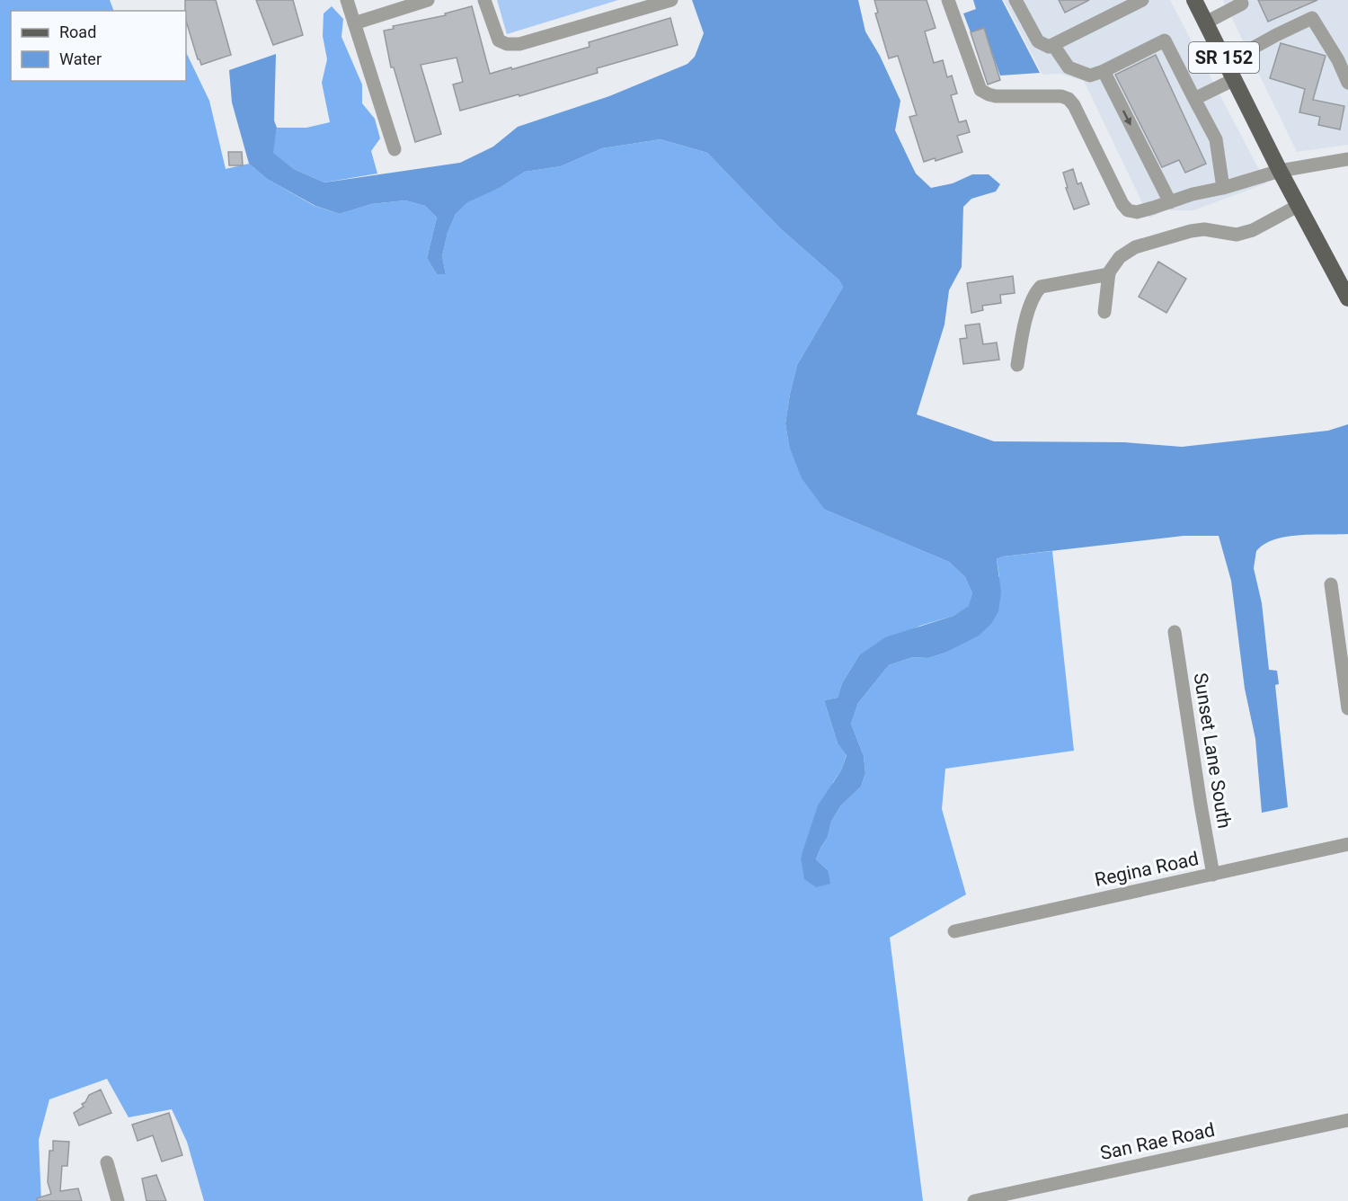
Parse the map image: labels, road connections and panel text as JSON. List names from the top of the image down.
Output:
{
  "streets": {
    "main road": ["SR 152"],
    "street": ["Sunset Lane South", "Regina Road", "San Rae Road"]
  },
  "crossings": [
    ["Sunset Lane South", "Regina Road"]
  ],
  "legend": ["Road", "Water"]
}
